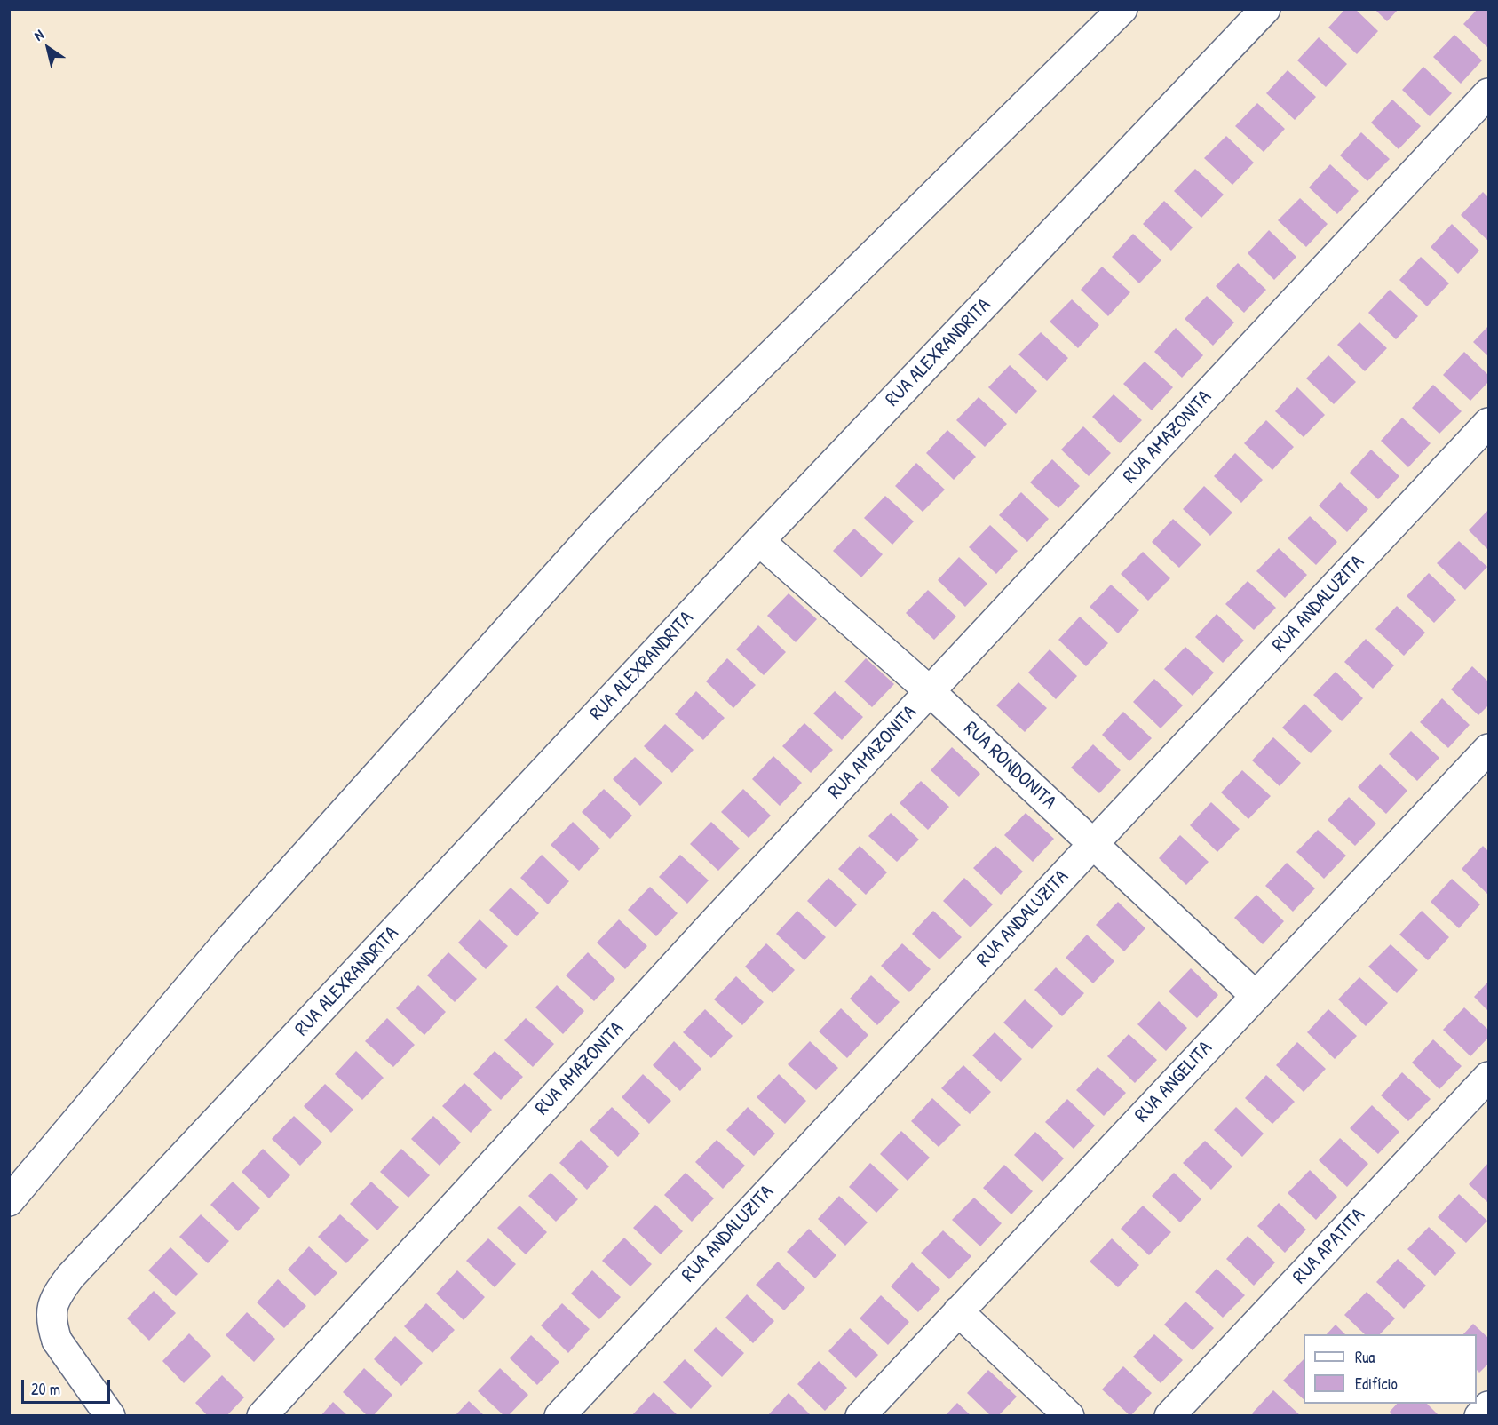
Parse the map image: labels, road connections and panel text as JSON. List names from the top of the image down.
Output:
{
  "streets": {
    "street": [
      "RUA ALEXRANDRITA",
      "RUA AMAZONITA",
      "RUA ANDALUZITA",
      "RUA RONDONITA",
      "RUA ANGELITA",
      "RUA APATITA"
    ]
  },
  "crossings": [
    ["RUA ALEXRANDRITA", "RUA RONDONITA"],
    ["RUA AMAZONITA", "RUA RONDONITA"],
    ["RUA ANDALUZITA", "RUA RONDONITA"],
    ["RUA RONDONITA", "RUA ANGELITA"]
  ],
  "legend": ["Rua", "Edifício"],
  "scale_bar": "20 m",
  "north": "top left"
}
